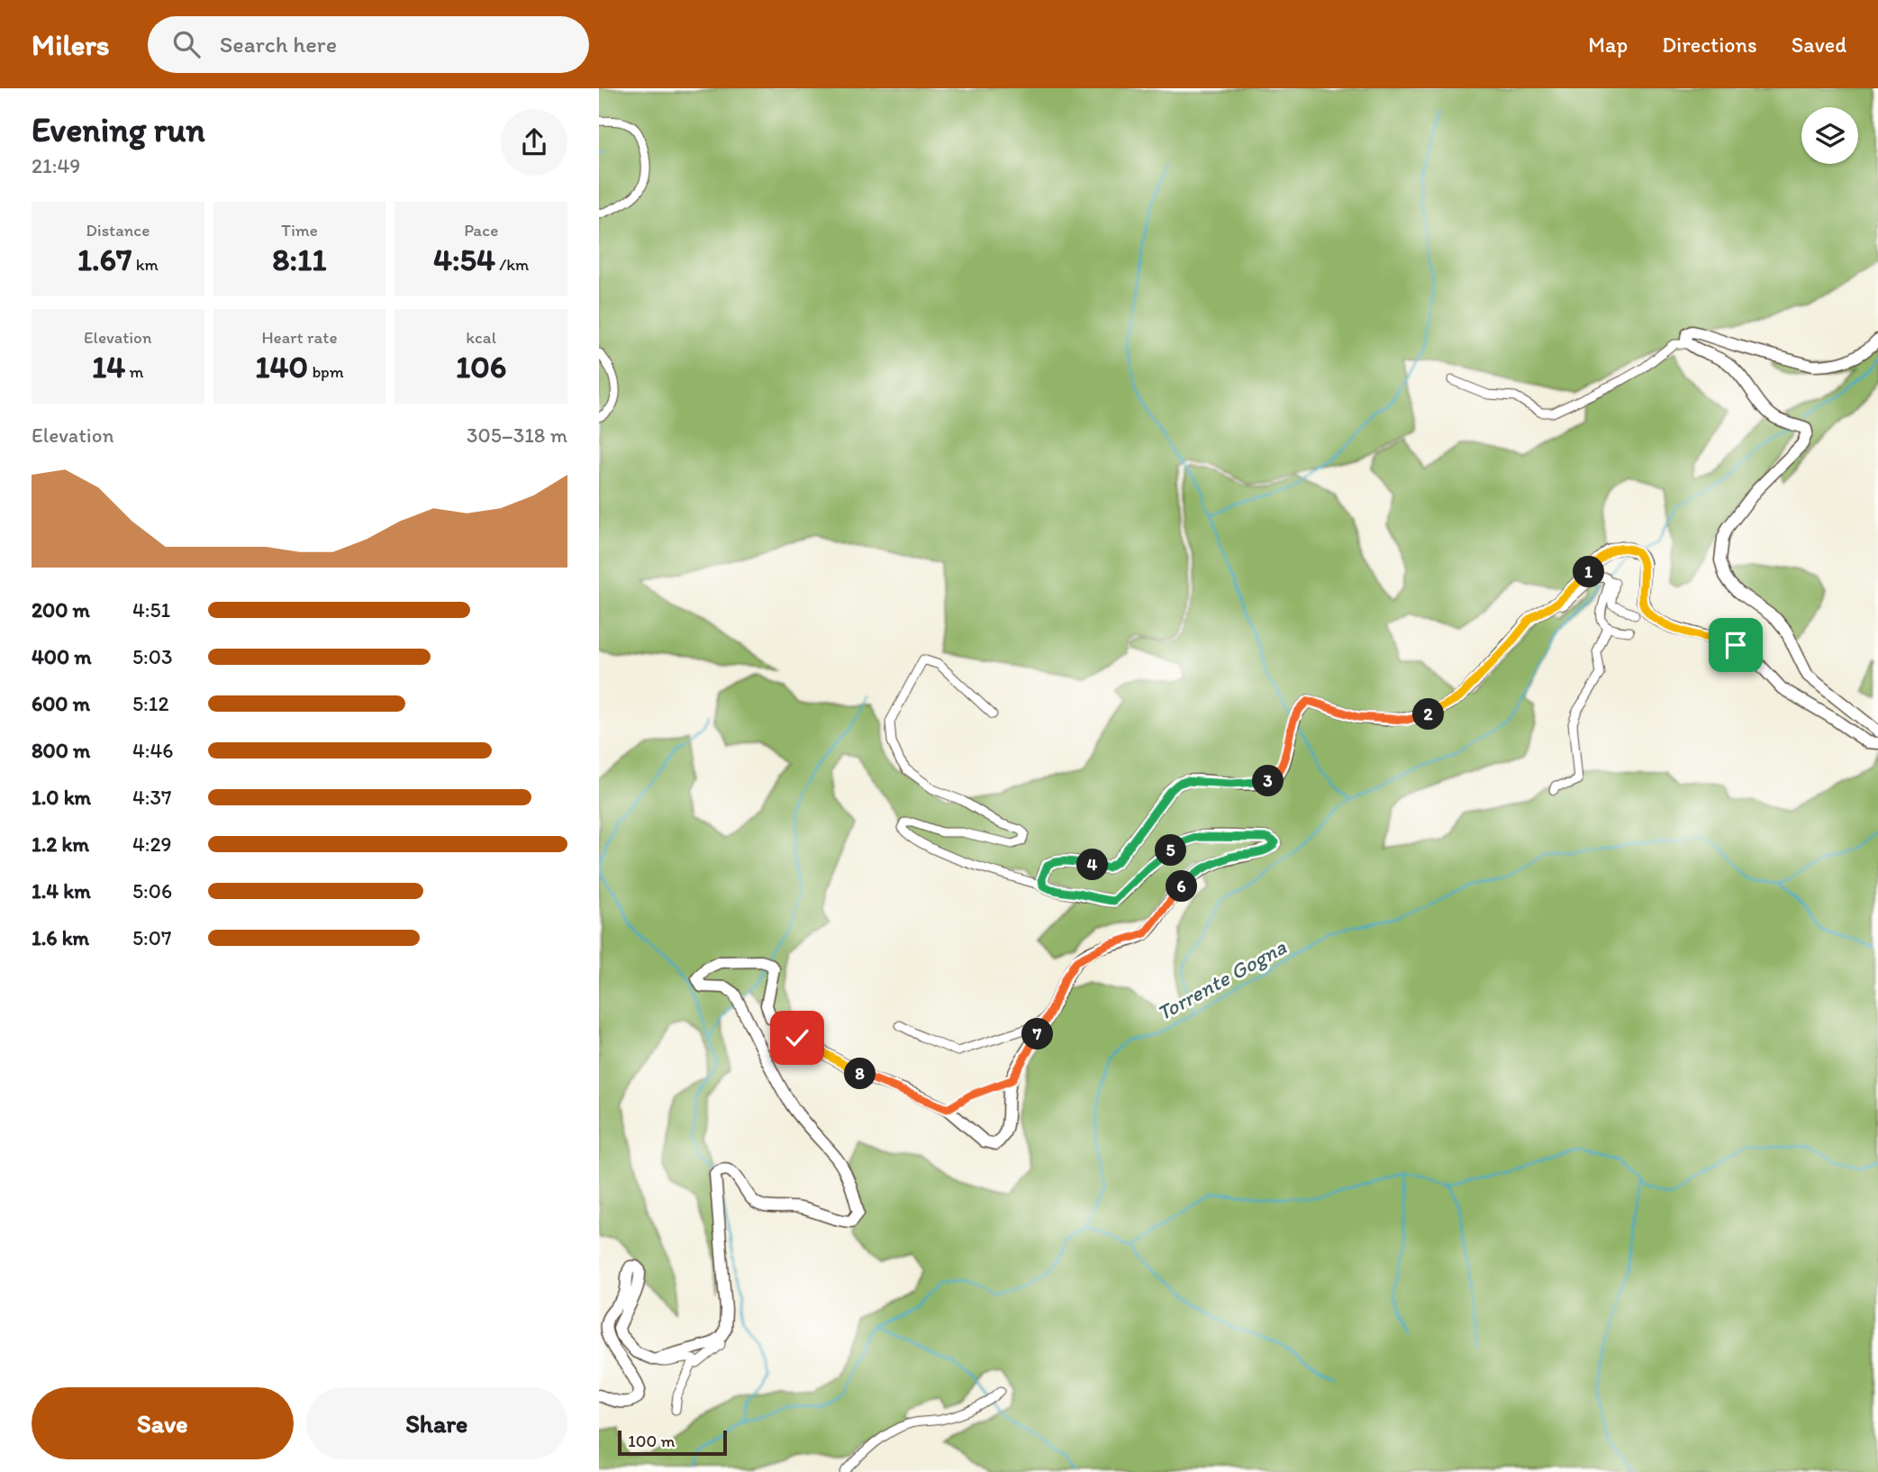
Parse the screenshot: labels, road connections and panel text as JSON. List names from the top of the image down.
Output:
{
  "water": ["Torrente Gogna"],
  "scale_bar": "100 m",
  "page": {
    "header": "Milers",
    "search": "Search here",
    "nav": ["Map", "Directions", "Saved"],
    "heading": ["Evening run", "21:49"],
    "stats": [
      ["Distance", "1.67 km"],
      ["Time", "8:11"],
      ["Pace", "4:54 /km"],
      ["Elevation", "14 m"],
      ["Heart rate", "140 bpm"],
      ["kcal", "106"]
    ],
    "chart": ["Elevation", "305–318 m"],
    "pins": [
      "1",
      "2",
      "3",
      "5",
      "4",
      "6",
      "7",
      "8"
    ],
    "list": [
      {
        "name": "200 m",
        "note": "4:51"
      },
      {
        "name": "400 m",
        "note": "5:03"
      },
      {
        "name": "600 m",
        "note": "5:12"
      },
      {
        "name": "800 m",
        "note": "4:46"
      },
      {
        "name": "1.0 km",
        "note": "4:37"
      },
      {
        "name": "1.2 km",
        "note": "4:29"
      },
      {
        "name": "1.4 km",
        "note": "5:06"
      },
      {
        "name": "1.6 km",
        "note": "5:07"
      }
    ],
    "buttons": ["Save", "Share"],
    "scale": "100 m"
  }
}
